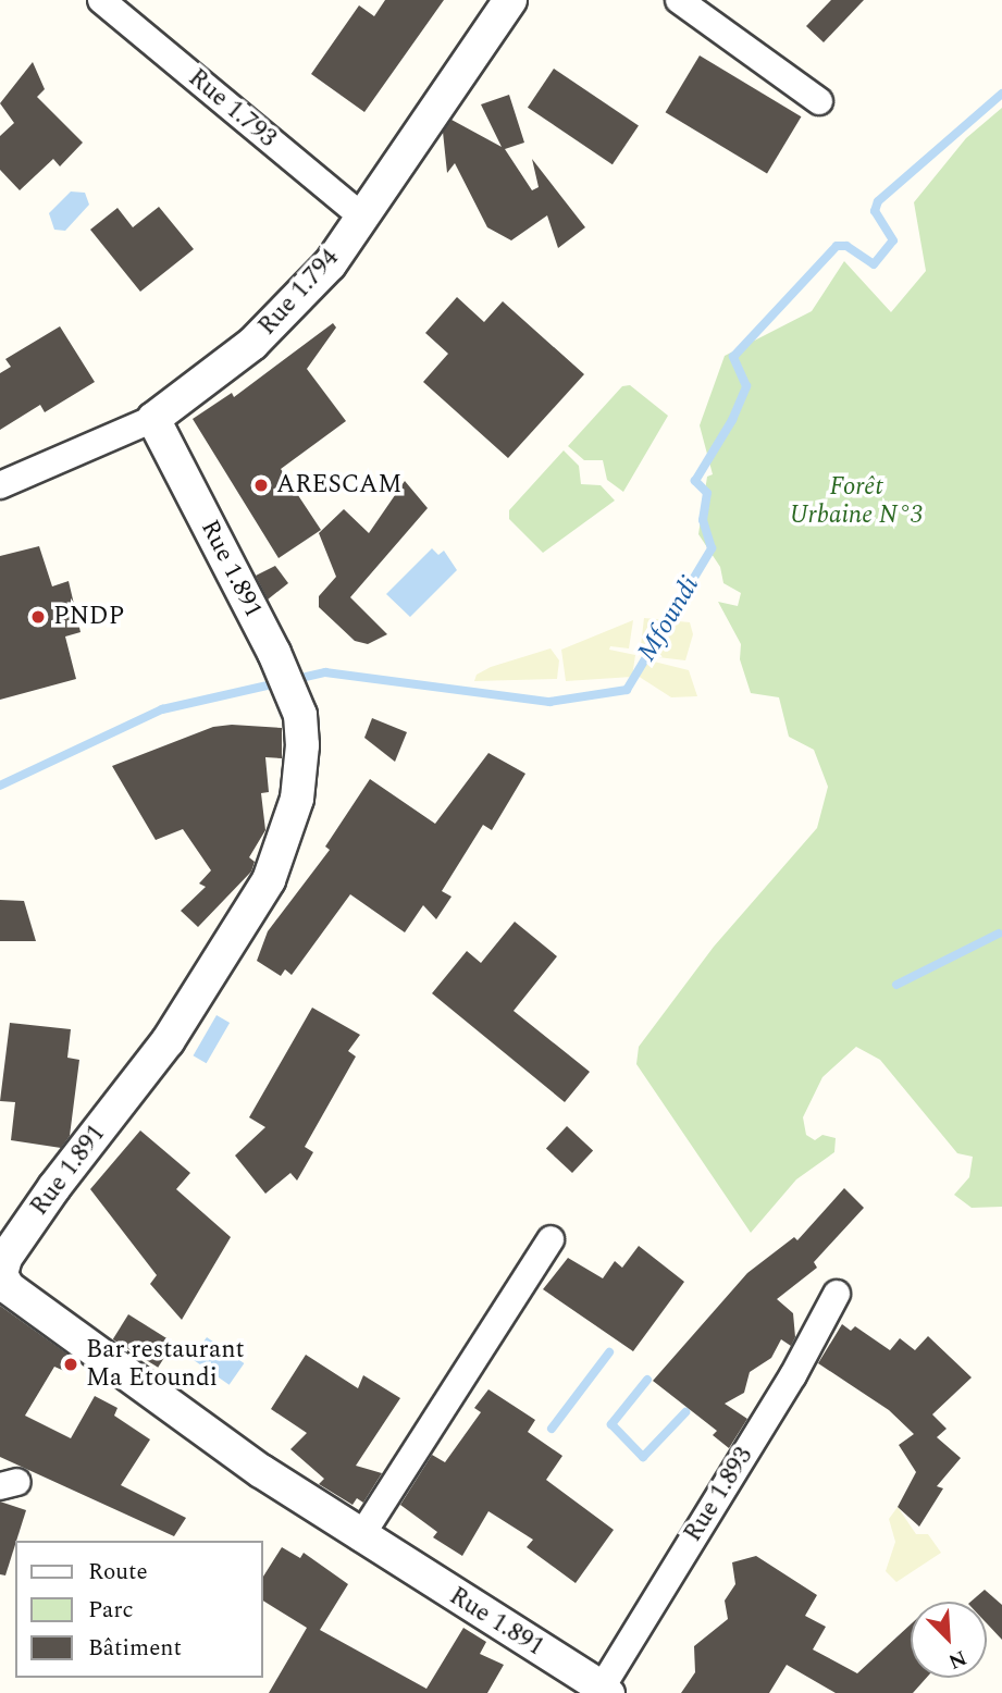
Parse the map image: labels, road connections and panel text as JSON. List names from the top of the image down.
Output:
{
  "streets": {
    "street": [
      "Rue 1.793",
      "Rue 1.794",
      "Rue 1.891",
      "Rue 1.893"
    ]
  },
  "crossings": [
    ["Rue 1.793", "Rue 1.794"],
    ["Rue 1.794", "Rue 1.891"],
    ["Rue 1.891", "Rue 1.893"]
  ],
  "water": ["Mfoundi"],
  "parks": ["Forêt Urbaine N°3"],
  "places": ["ARESCAM", "PNDP", "Bar restaurant Ma Etoundi"],
  "legend": ["Route", "Parc", "Bâtiment"],
  "north": "bottom right"
}
